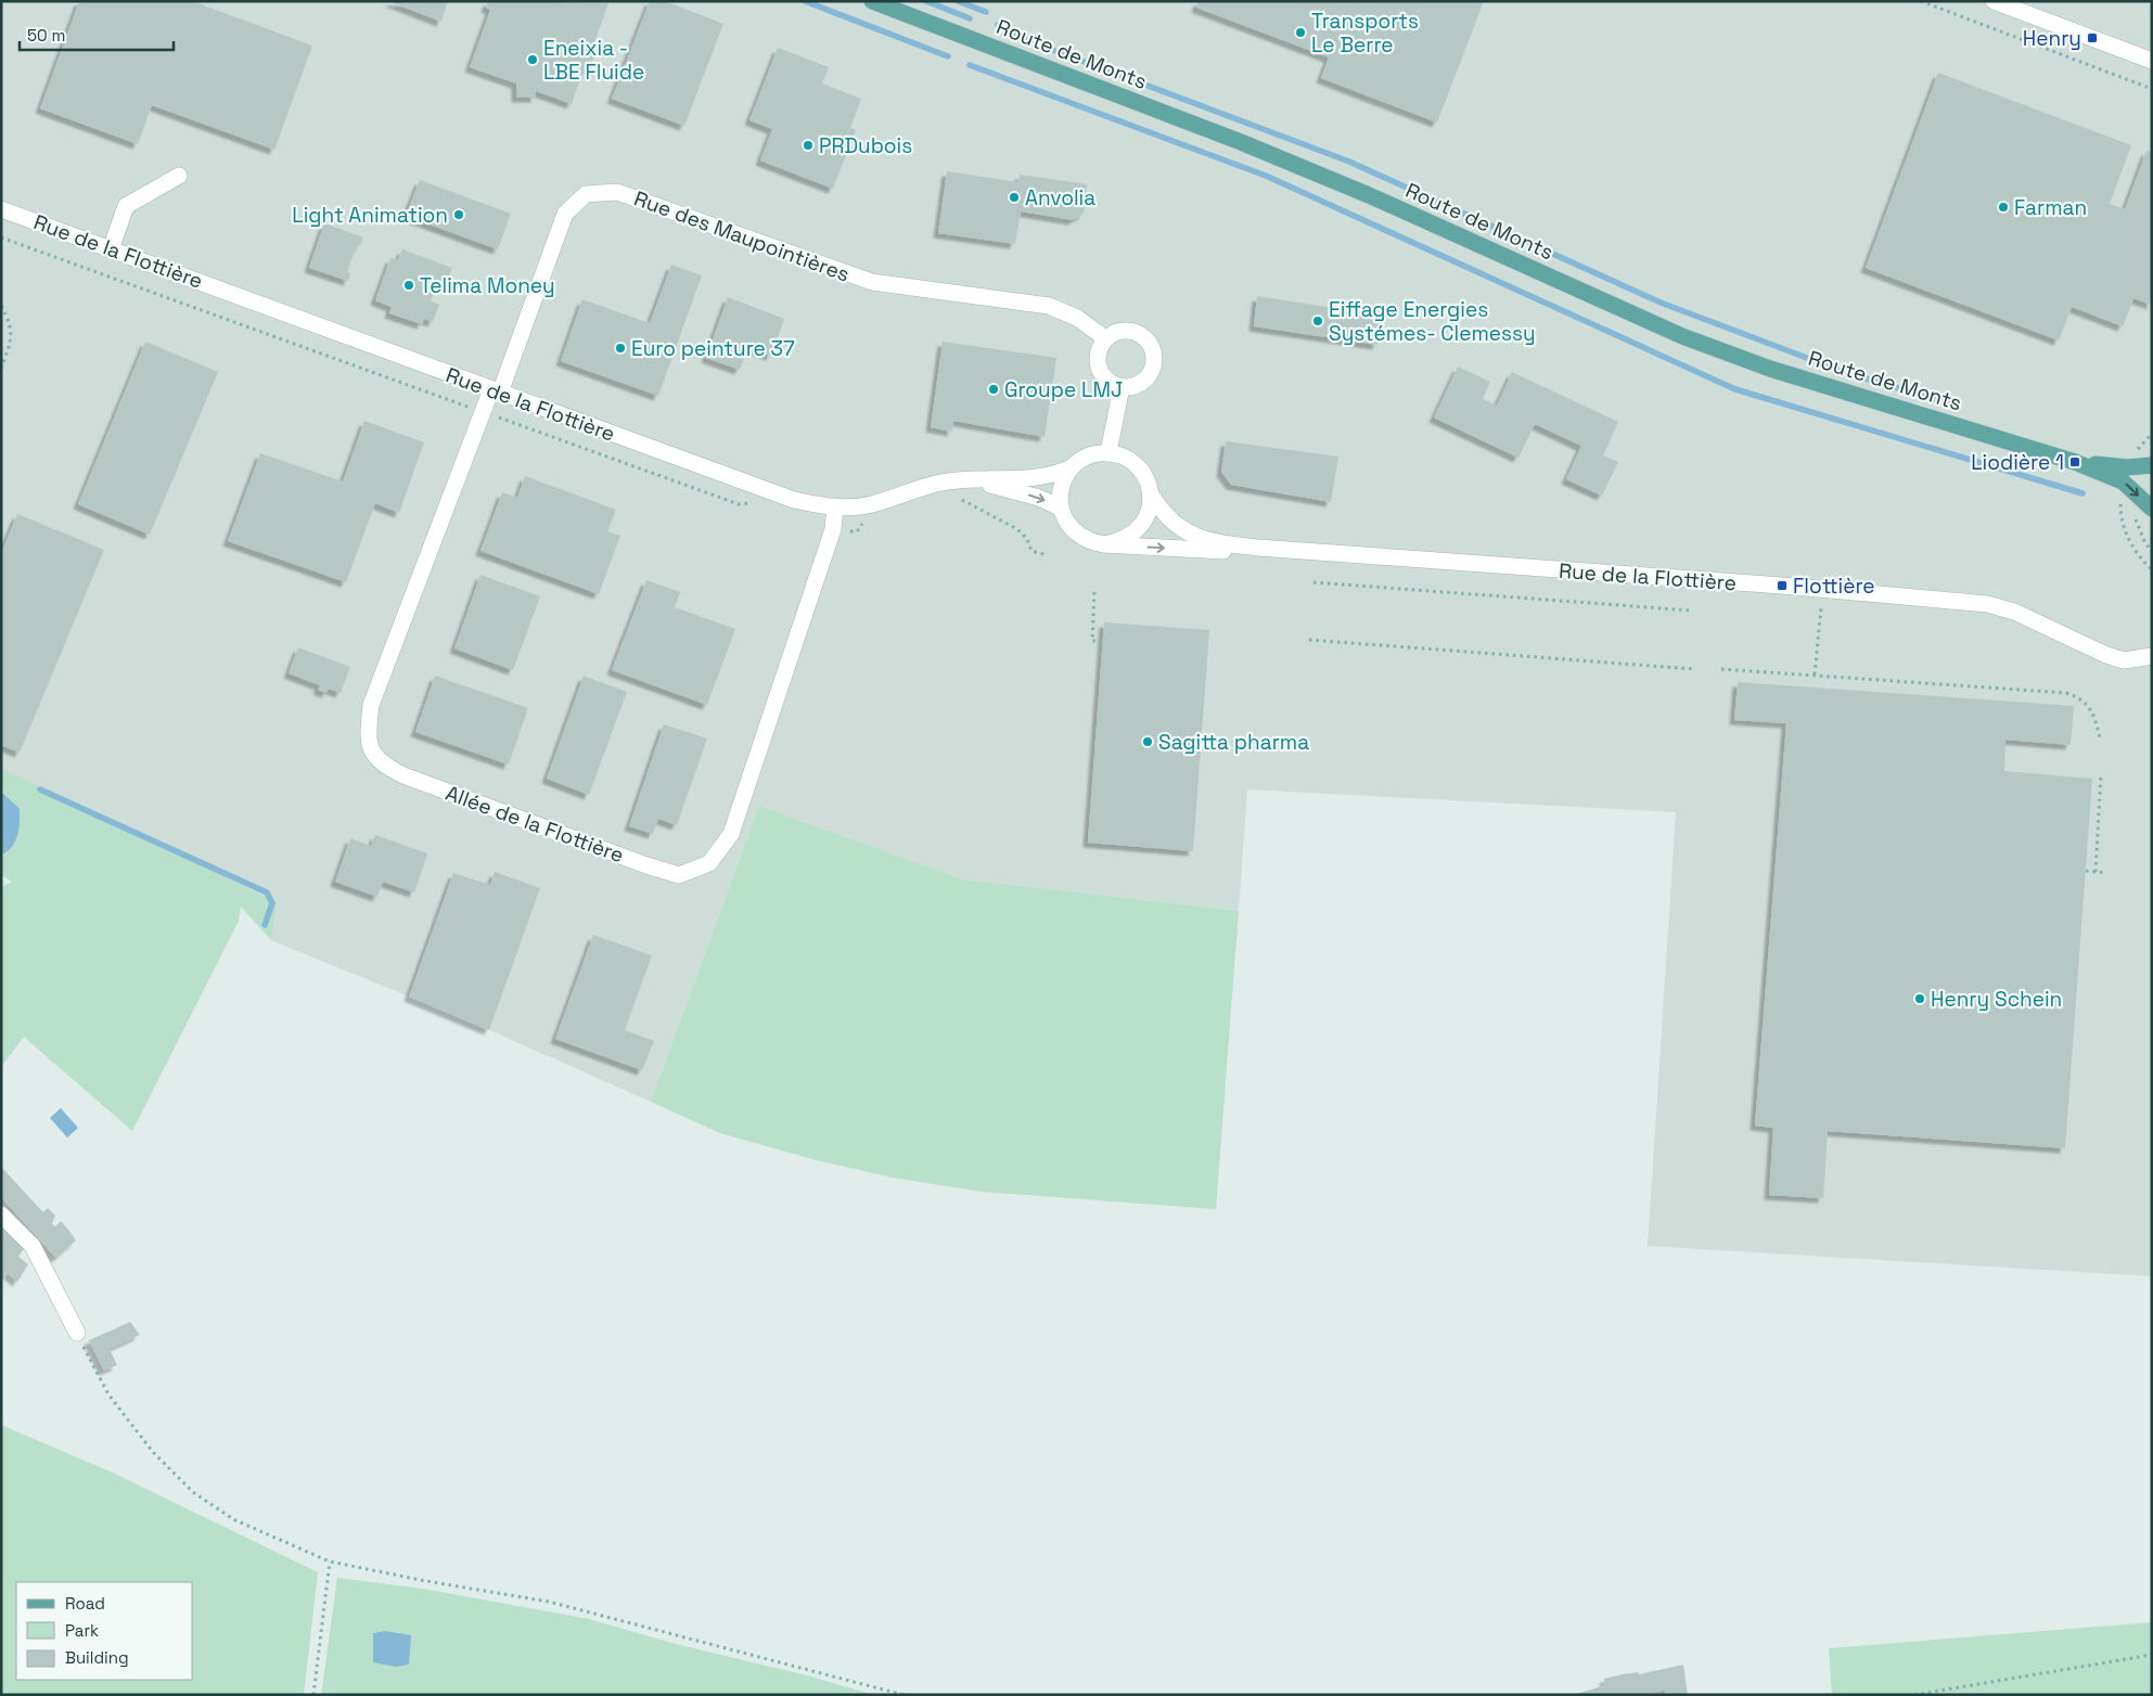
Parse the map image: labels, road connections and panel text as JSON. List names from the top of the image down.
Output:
{
  "streets": {
    "main road": ["Route de Monts"],
    "street": ["Rue des Maupointières", "Rue de la Flottière", "Allée de la Flottière"]
  },
  "crossings": [
    ["Rue des Maupointières", "Rue de la Flottière"],
    ["Rue des Maupointières", "Allée de la Flottière"],
    ["Rue de la Flottière", "Allée de la Flottière"]
  ],
  "places": {
    "other": [
      "Transports Le Berre",
      "Eneixia - LBE Fluide",
      "PRDubois",
      "Anvolia",
      "Farman",
      "Light Animation",
      "Telima Money",
      "Eiffage Energies Systémes- Clemessy",
      "Euro peinture 37",
      "Groupe LMJ",
      "Sagitta pharma",
      "Henry Schein"
    ],
    "transit": ["Henry", "Liodière 1", "Flottière"]
  },
  "legend": ["Road", "Park", "Building"],
  "scale_bar": "50 m"
}
